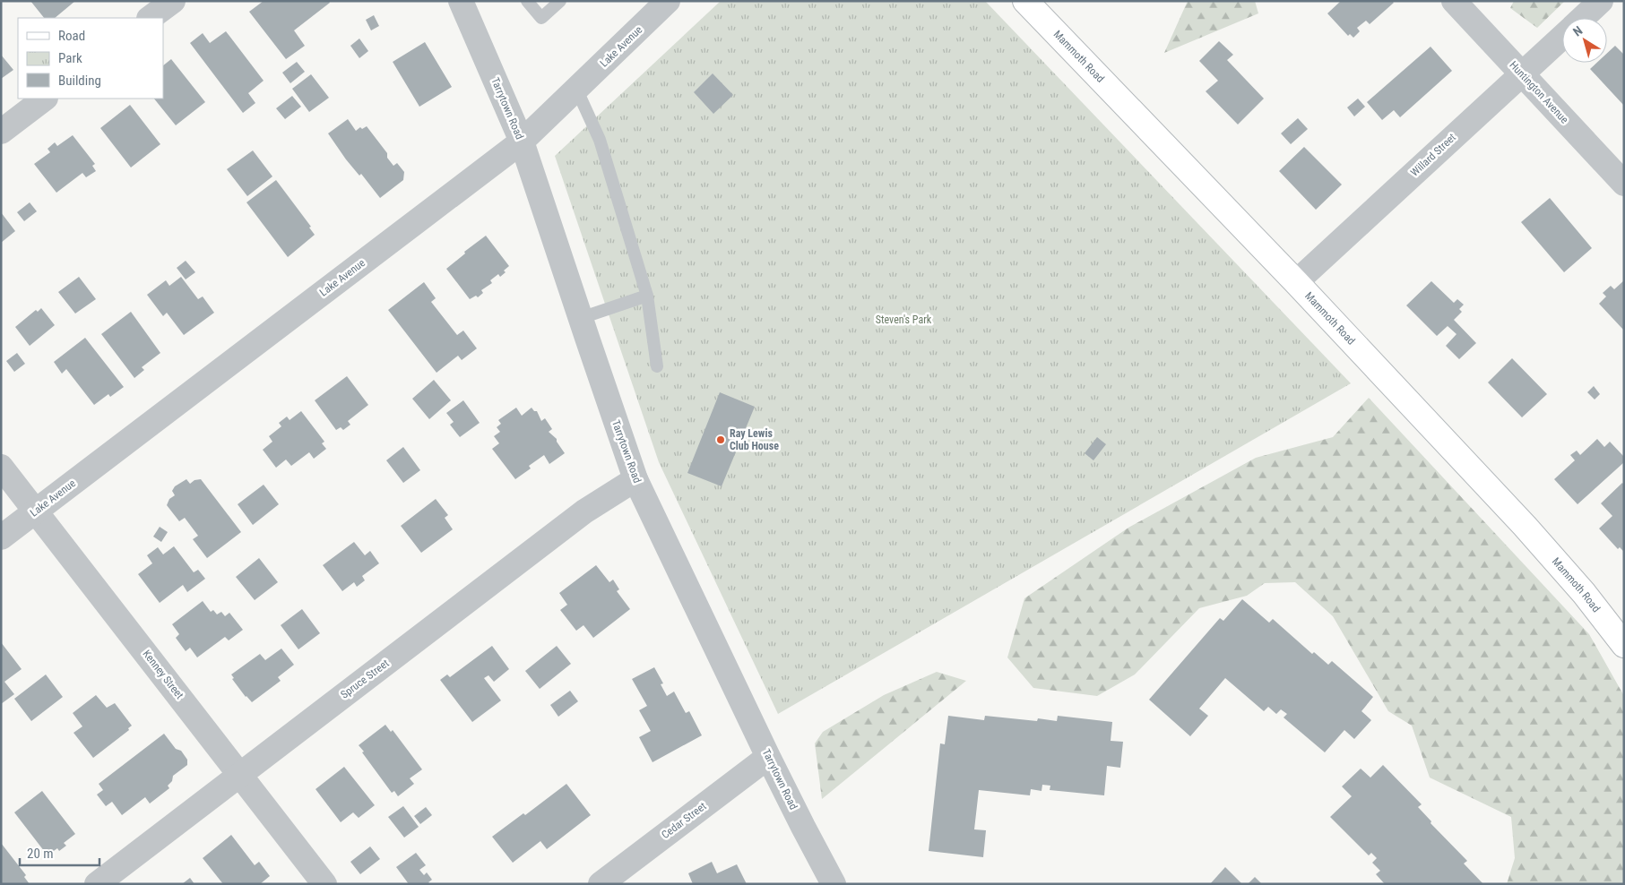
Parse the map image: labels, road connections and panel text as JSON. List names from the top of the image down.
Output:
{
  "streets": {
    "main road": ["Mammoth Road"],
    "street": [
      "Lake Avenue",
      "Huntington Avenue",
      "Tarrytown Road",
      "Willard Street",
      "Kenney Street",
      "Spruce Street",
      "Cedar Street"
    ]
  },
  "crossings": [
    ["Lake Avenue", "Tarrytown Road"],
    ["Lake Avenue", "Kenney Street"],
    ["Mammoth Road", "Willard Street"],
    ["Huntington Avenue", "Willard Street"],
    ["Tarrytown Road", "Spruce Street"],
    ["Tarrytown Road", "Cedar Street"],
    ["Kenney Street", "Spruce Street"]
  ],
  "parks": ["Steven's Park"],
  "places": ["Ray Lewis Club House"],
  "legend": ["Road", "Park", "Building"],
  "scale_bar": "20 m",
  "north": "top left"
}
